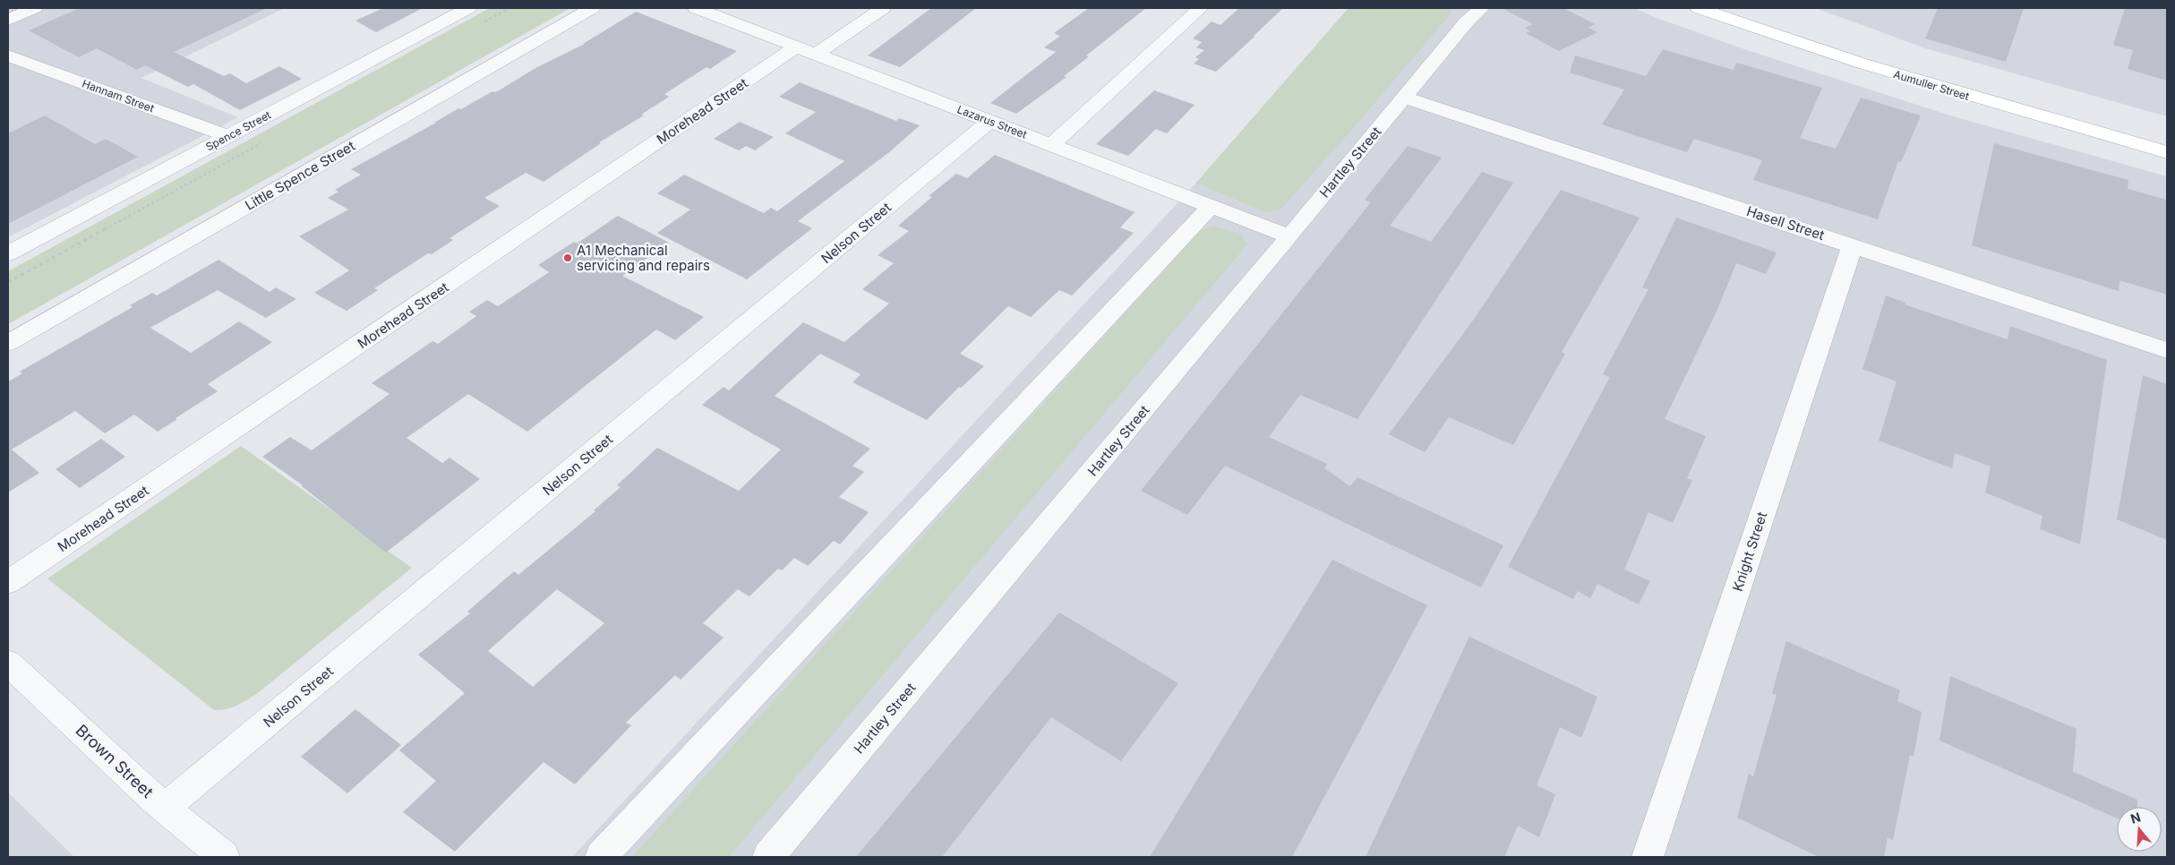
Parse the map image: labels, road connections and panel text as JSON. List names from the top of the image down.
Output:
{
  "streets": {
    "main road": ["Aumuller Street"],
    "street": [
      "Hannam Street",
      "Morehead Street",
      "Lazarus Street",
      "Spence Street",
      "Hartley Street",
      "Little Spence Street",
      "Hasell Street",
      "Nelson Street",
      "Knight Street",
      "Brown Street"
    ]
  },
  "crossings": [
    ["Hannam Street", "Spence Street"],
    ["Morehead Street", "Lazarus Street"],
    ["Lazarus Street", "Hartley Street"],
    ["Lazarus Street", "Nelson Street"],
    ["Hartley Street", "Hasell Street"],
    ["Hasell Street", "Knight Street"],
    ["Nelson Street", "Brown Street"]
  ],
  "places": ["A1 Mechanical servicing and repairs"],
  "north": "top"
}
